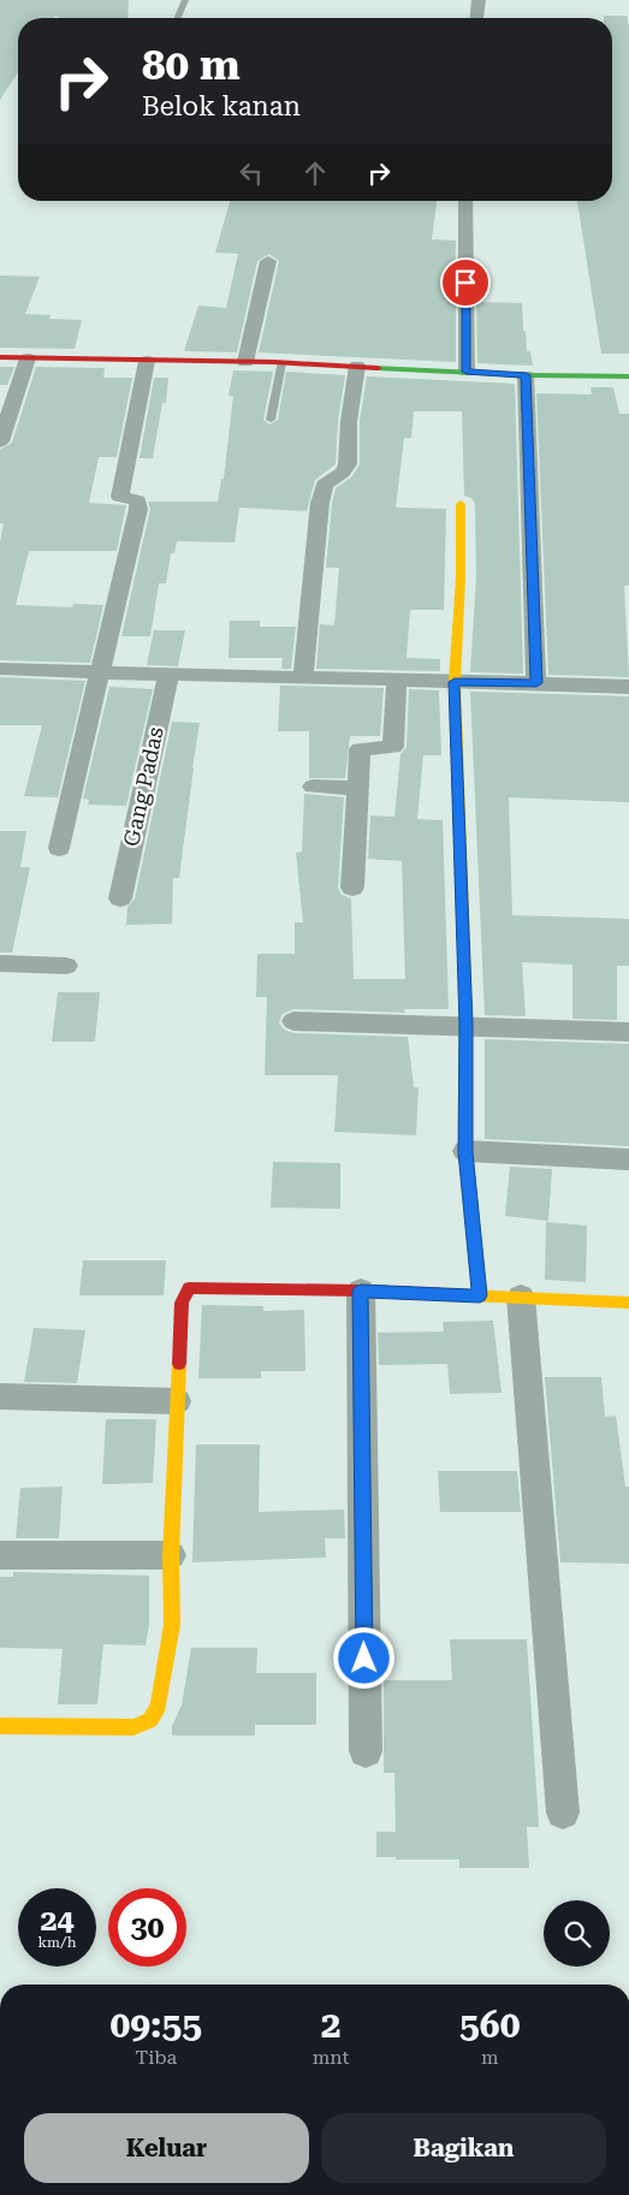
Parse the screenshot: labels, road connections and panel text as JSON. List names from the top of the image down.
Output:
{
  "streets": {
    "street": ["Gang Padas"]
  },
  "page": {
    "turn": ["80 m", "Belok kanan"],
    "speed": "24 km/h",
    "limit": "30",
    "eta": [
      "09:55",
      "Tiba",
      "2",
      "mnt",
      "560",
      "m"
    ],
    "buttons": ["Keluar", "Bagikan"]
  }
}
